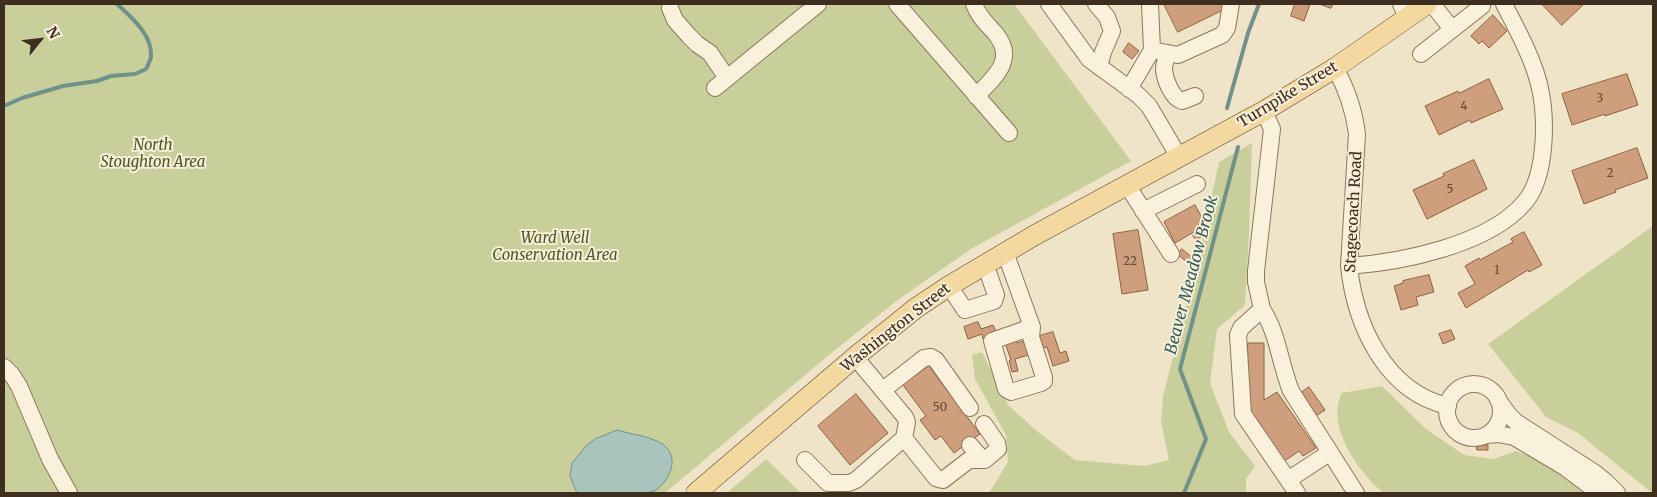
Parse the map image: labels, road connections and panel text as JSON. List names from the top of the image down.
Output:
{
  "streets": {
    "main road": ["Turnpike Street", "Washington Street"],
    "street": ["Stagecoach Road"]
  },
  "crossings": [
    ["Turnpike Street", "Stagecoach Road"],
    ["Turnpike Street", "Washington Street"]
  ],
  "water": ["Beaver Meadow Brook"],
  "parks": ["North Stoughton Area", "Ward Well Conservation Area"],
  "house_numbers": [
    "3",
    "4",
    "2",
    "5",
    "22",
    "1",
    "50"
  ],
  "north": "top right"
}
